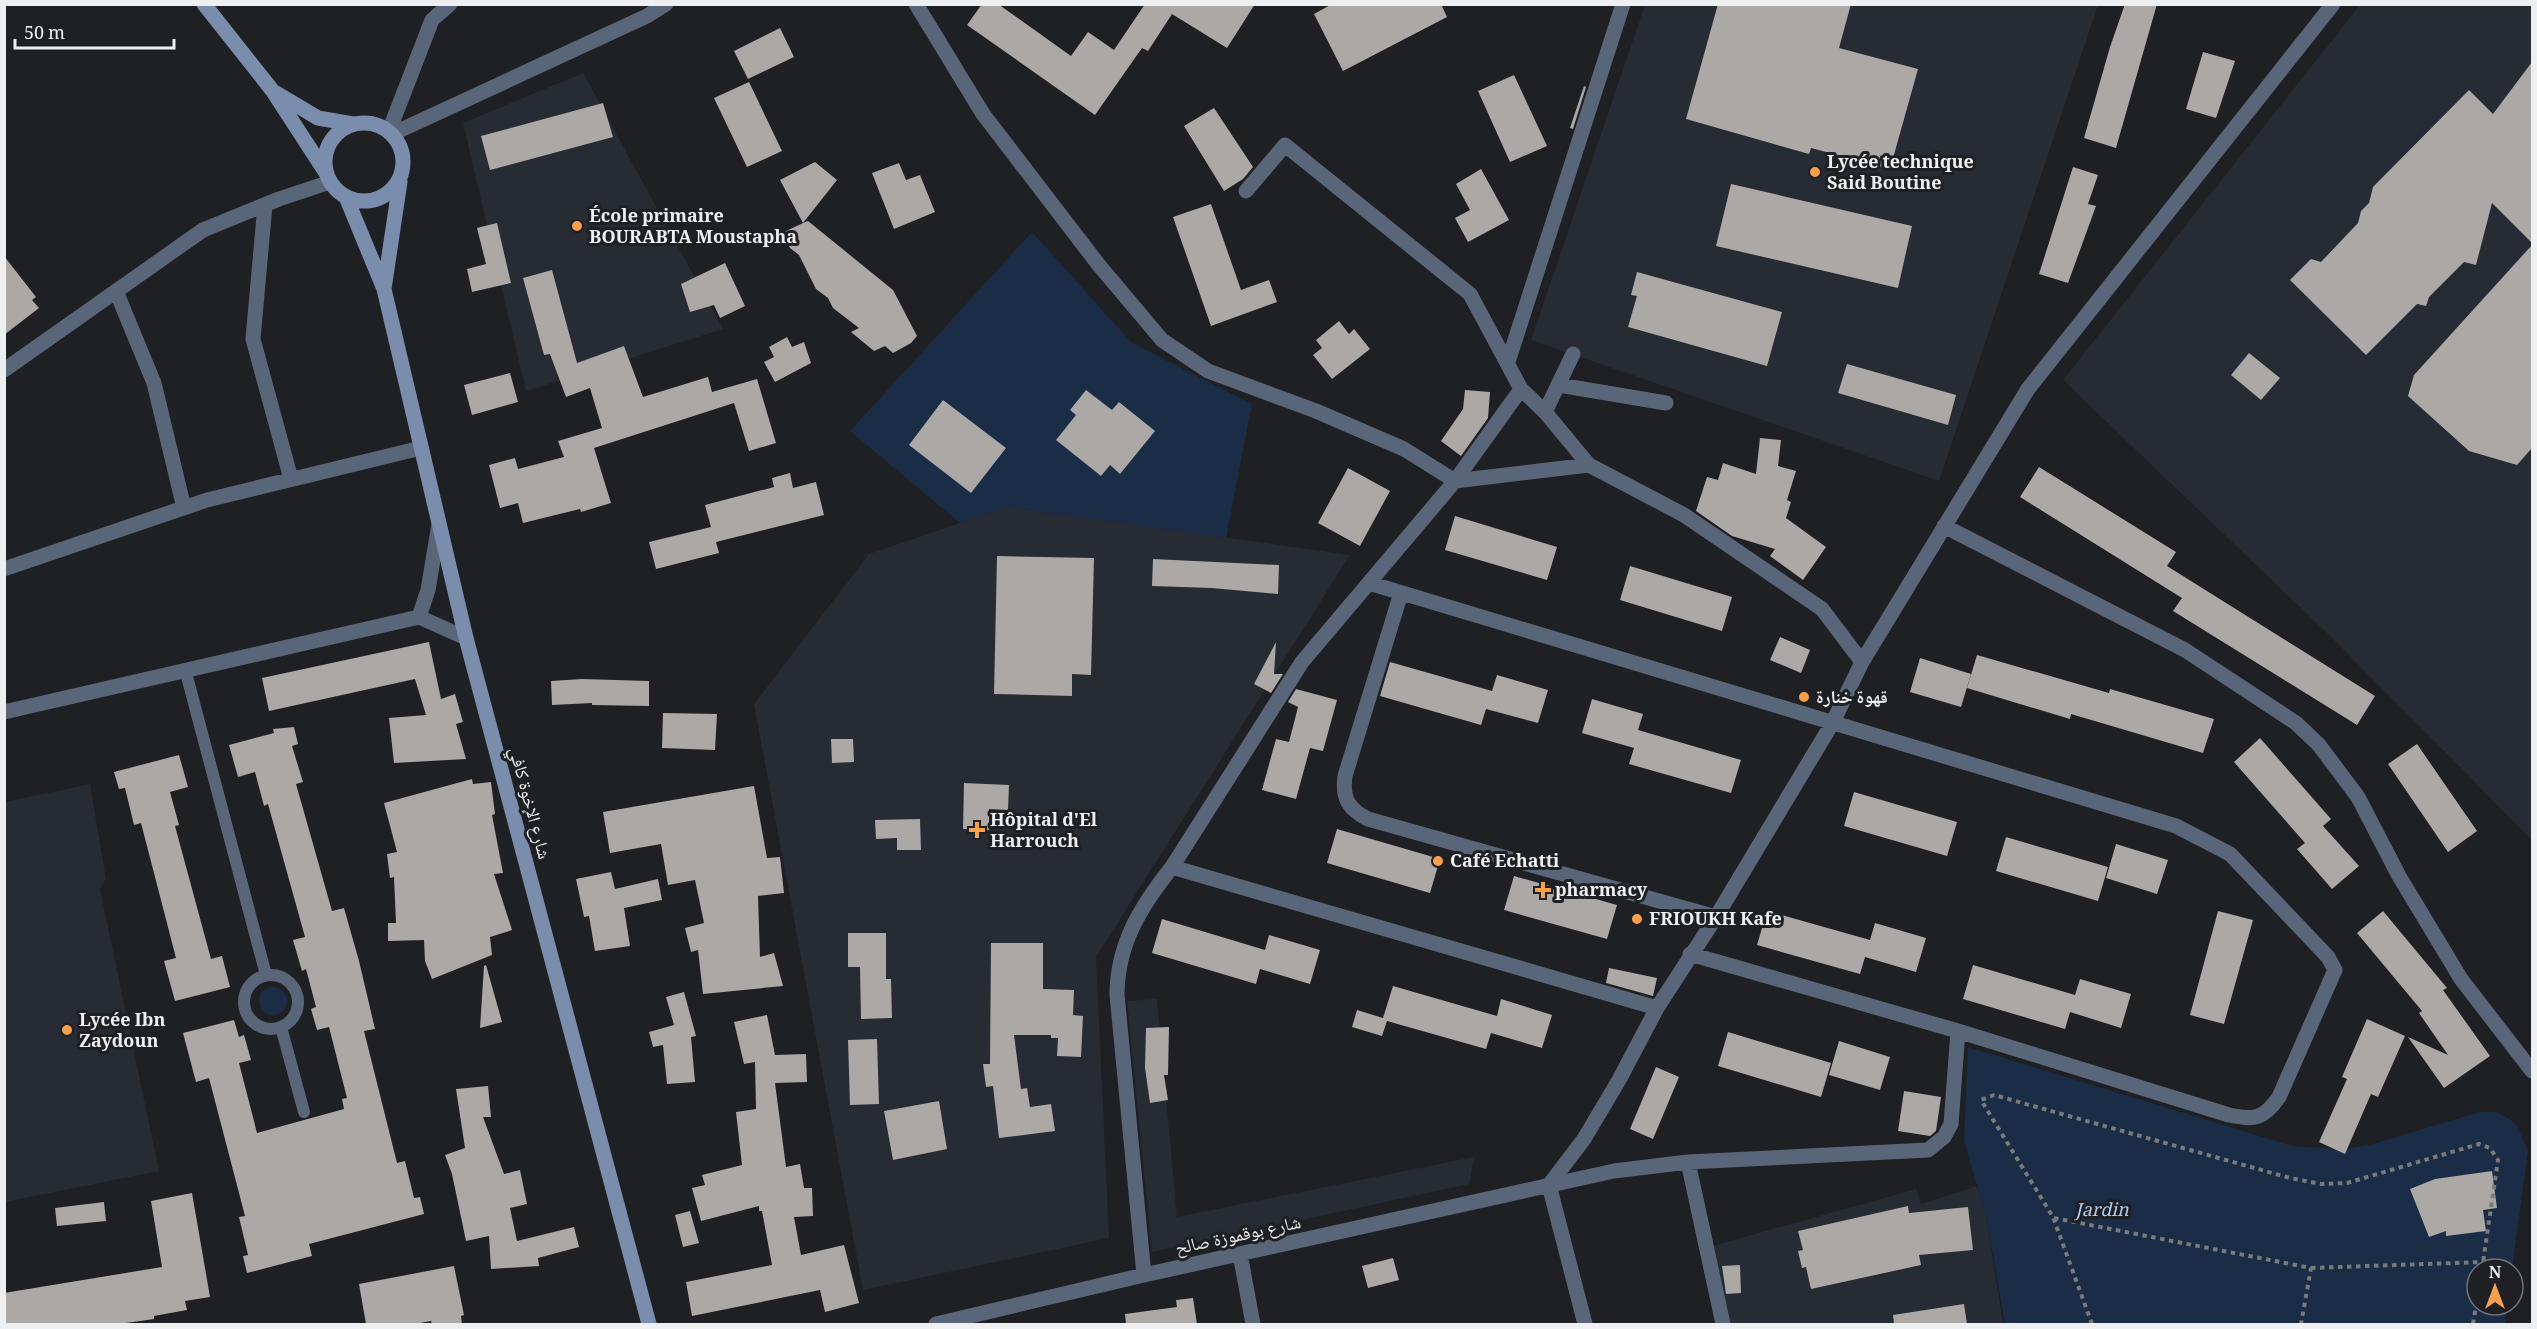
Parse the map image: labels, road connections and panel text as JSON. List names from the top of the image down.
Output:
{
  "streets": {
    "main road": ["شارع الإخوة كافي"],
    "street": ["شارع بوقموزة صالح"]
  },
  "parks": ["Jardin"],
  "places": {
    "other": [
      "Lycée technique Said Boutine",
      "École primaire BOURABTA Moustapha",
      "قهوة خنارة",
      "Café Echatti",
      "FRIOUKH Kafe",
      "Lycée Ibn Zaydoun"
    ],
    "health": ["Hôpital d'El Harrouch", "pharmacy"]
  },
  "scale_bar": "50 m",
  "north": "top"
}
